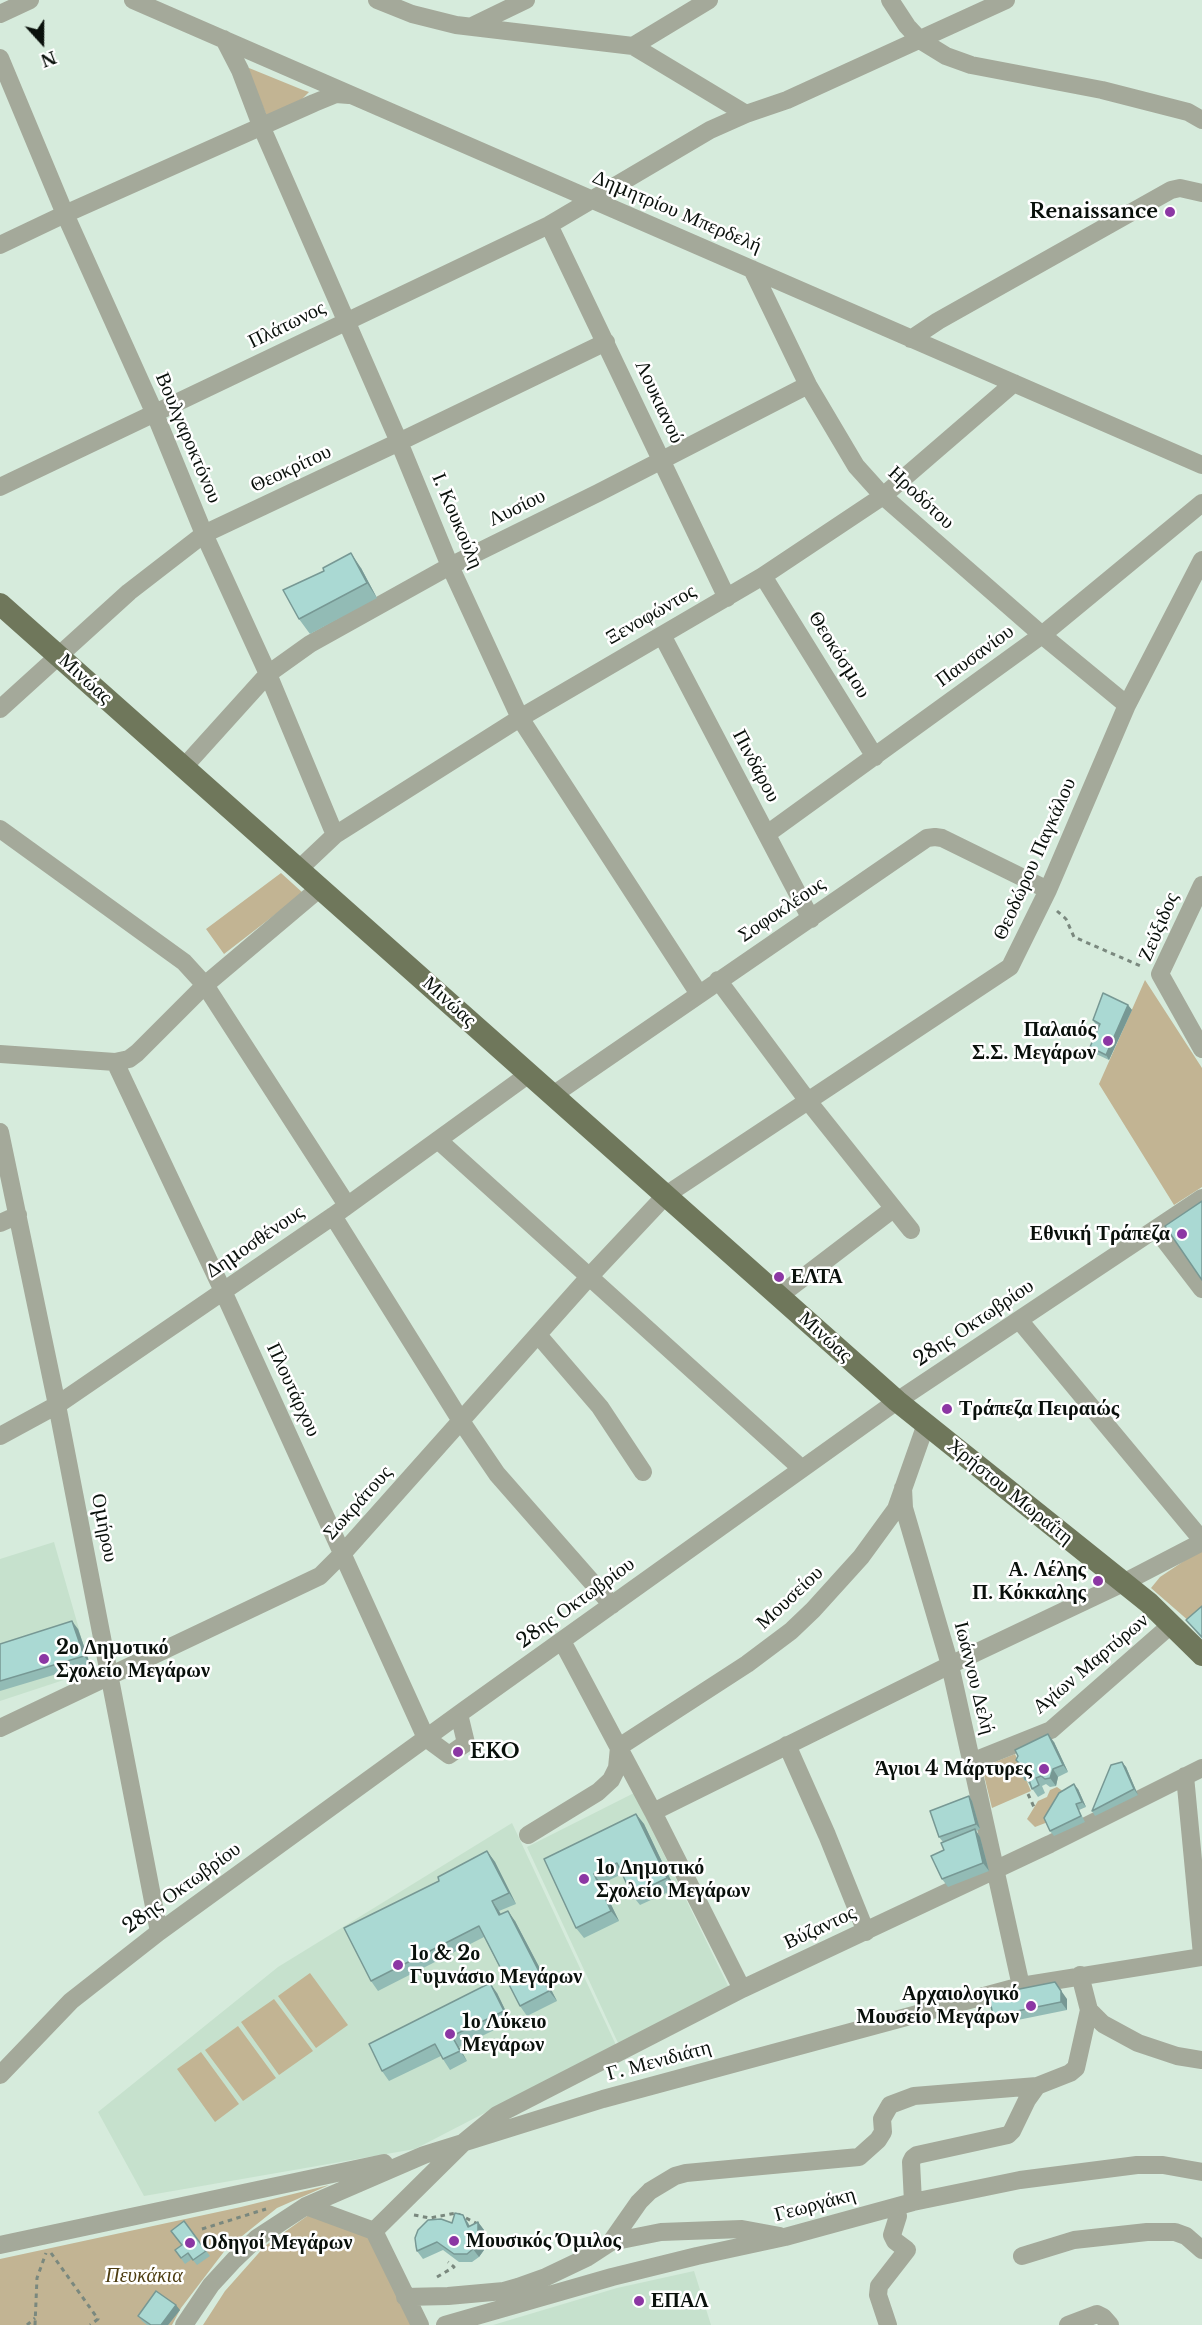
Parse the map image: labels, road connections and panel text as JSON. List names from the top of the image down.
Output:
{
  "streets": {
    "main road": ["Μινώας", "Χρήστου Μωραΐτη"],
    "street": [
      "Δημητρίου Μπερδελή",
      "Πλάτωνος",
      "Λουκιανού",
      "Βουλγαροκτόνου",
      "Θεοκρίτου",
      "Ηροδότου",
      "Λυσίου",
      "Ι. Κουκούλη",
      "Ξενοφώντος",
      "Θεοκόσμου",
      "Παυσανίου",
      "Πινδάρου",
      "Θεοδώρου Παγκάλου",
      "Σοφοκλέους",
      "Ζεύξιδος",
      "Δημοσθένους",
      "28ης Οκτωβρίου",
      "Πλουτάρχου",
      "Σωκράτους",
      "Ομήρου",
      "Μουσείου",
      "Αγίων Μαρτύρων",
      "Ιωάννου Δελή",
      "Βύζαντος",
      "Γ. Μενιδιάτη",
      "Γεωργάκη"
    ]
  },
  "crossings": [
    ["Δημητρίου Μπερδελή", "Πλάτωνος"],
    ["Δημητρίου Μπερδελή", "Ηροδότου"],
    ["Δημητρίου Μπερδελή", "Ι. Κουκούλη"],
    ["Δημητρίου Μπερδελή", "Ξενοφώντος"],
    ["Πλάτωνος", "Λουκιανού"],
    ["Πλάτωνος", "Βουλγαροκτόνου"],
    ["Πλάτωνος", "Ι. Κουκούλη"],
    ["Λουκιανού", "Θεοκρίτου"],
    ["Λουκιανού", "Λυσίου"],
    ["Λουκιανού", "Ξενοφώντος"],
    ["Βουλγαροκτόνου", "Θεοκρίτου"],
    ["Βουλγαροκτόνου", "Λυσίου"],
    ["Βουλγαροκτόνου", "Ξενοφώντος"],
    ["Θεοκρίτου", "Ι. Κουκούλη"],
    ["Θεοκρίτου", "Μινώας"],
    ["Ηροδότου", "Λυσίου"],
    ["Ηροδότου", "Ξενοφώντος"],
    ["Ηροδότου", "Παυσανίου"],
    ["Ηροδότου", "Θεοδώρου Παγκάλου"],
    ["Λυσίου", "Ι. Κουκούλη"],
    ["Λυσίου", "Μινώας"],
    ["Ι. Κουκούλη", "Ξενοφώντος"],
    ["Ι. Κουκούλη", "Σοφοκλέους"],
    ["Ξενοφώντος", "Θεοκόσμου"],
    ["Ξενοφώντος", "Μινώας"],
    ["Ξενοφώντος", "Πινδάρου"],
    ["Θεοκόσμου", "Παυσανίου"],
    ["Παυσανίου", "Πινδάρου"],
    ["Μινώας", "Θεοδώρου Παγκάλου"],
    ["Μινώας", "Σοφοκλέους"],
    ["Μινώας", "Δημοσθένους"],
    ["Μινώας", "28ης Οκτωβρίου"],
    ["Μινώας", "Χρήστου Μωραΐτη"],
    ["Μινώας", "Σωκράτους"],
    ["Πινδάρου", "Σοφοκλέους"],
    ["Θεοδώρου Παγκάλου", "Σοφοκλέους"],
    ["Θεοδώρου Παγκάλου", "Σωκράτους"],
    ["Δημοσθένους", "Πλουτάρχου"],
    ["Δημοσθένους", "Ομήρου"],
    ["28ης Οκτωβρίου", "Πλουτάρχου"],
    ["28ης Οκτωβρίου", "Χρήστου Μωραΐτη"],
    ["28ης Οκτωβρίου", "Ομήρου"],
    ["Πλουτάρχου", "Σωκράτους"],
    ["Χρήστου Μωραΐτη", "Μουσείου"],
    ["Χρήστου Μωραΐτη", "Αγίων Μαρτύρων"],
    ["Σωκράτους", "Ομήρου"],
    ["Μουσείου", "Ιωάννου Δελή"],
    ["Αγίων Μαρτύρων", "Ιωάννου Δελή"],
    ["Ιωάννου Δελή", "Βύζαντος"],
    ["Ιωάννου Δελή", "Γ. Μενιδιάτη"],
    ["Βύζαντος", "Γ. Μενιδιάτη"]
  ],
  "parks": ["Πευκάκια"],
  "places": [
    "Renaissance",
    "Παλαιός Σ.Σ. Μεγάρων",
    "Εθνική Τράπεζα",
    "ΕΛΤΑ",
    "Τράπεζα Πειραιώς",
    "Α. Λέλης Π. Κόκκαλης",
    "2ο Δημοτικό Σχολείο Μεγάρων",
    "EKO",
    "Άγιοι 4 Μάρτυρες",
    "1ο Δημοτικό Σχολείο Μεγάρων",
    "1ο & 2ο Γυμνάσιο Μεγάρων",
    "Αρχαιολογικό Μουσείο Μεγάρων",
    "1ο Λύκειο Μεγάρων",
    "Μουσικός Όμιλος",
    "Οδηγοί Μεγάρων",
    "ΕΠΑΛ"
  ],
  "north": "bottom"
}
